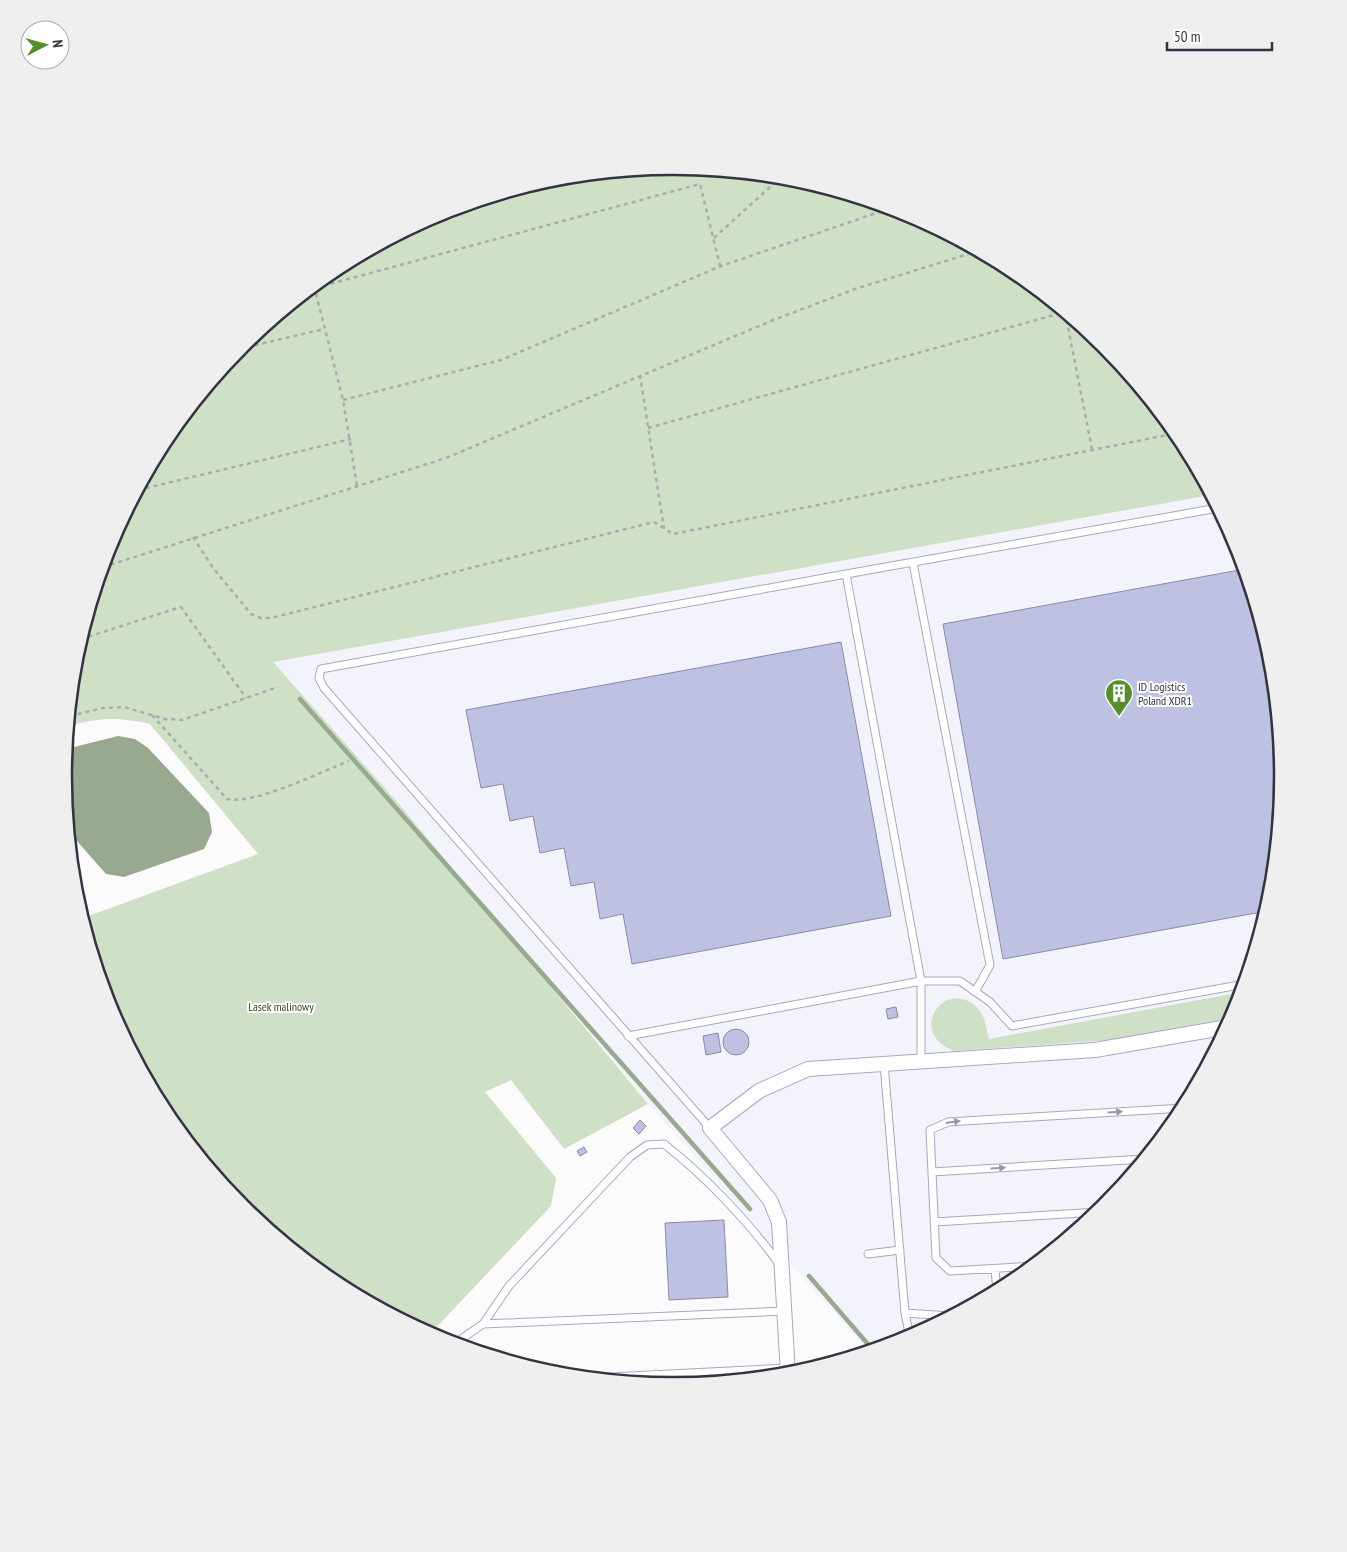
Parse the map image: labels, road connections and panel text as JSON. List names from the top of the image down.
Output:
{
  "parks": ["Lasek malinowy"],
  "places": {
    "building": ["ID Logistics Poland XDR1"]
  },
  "scale_bar": "50 m",
  "north": "right"
}
